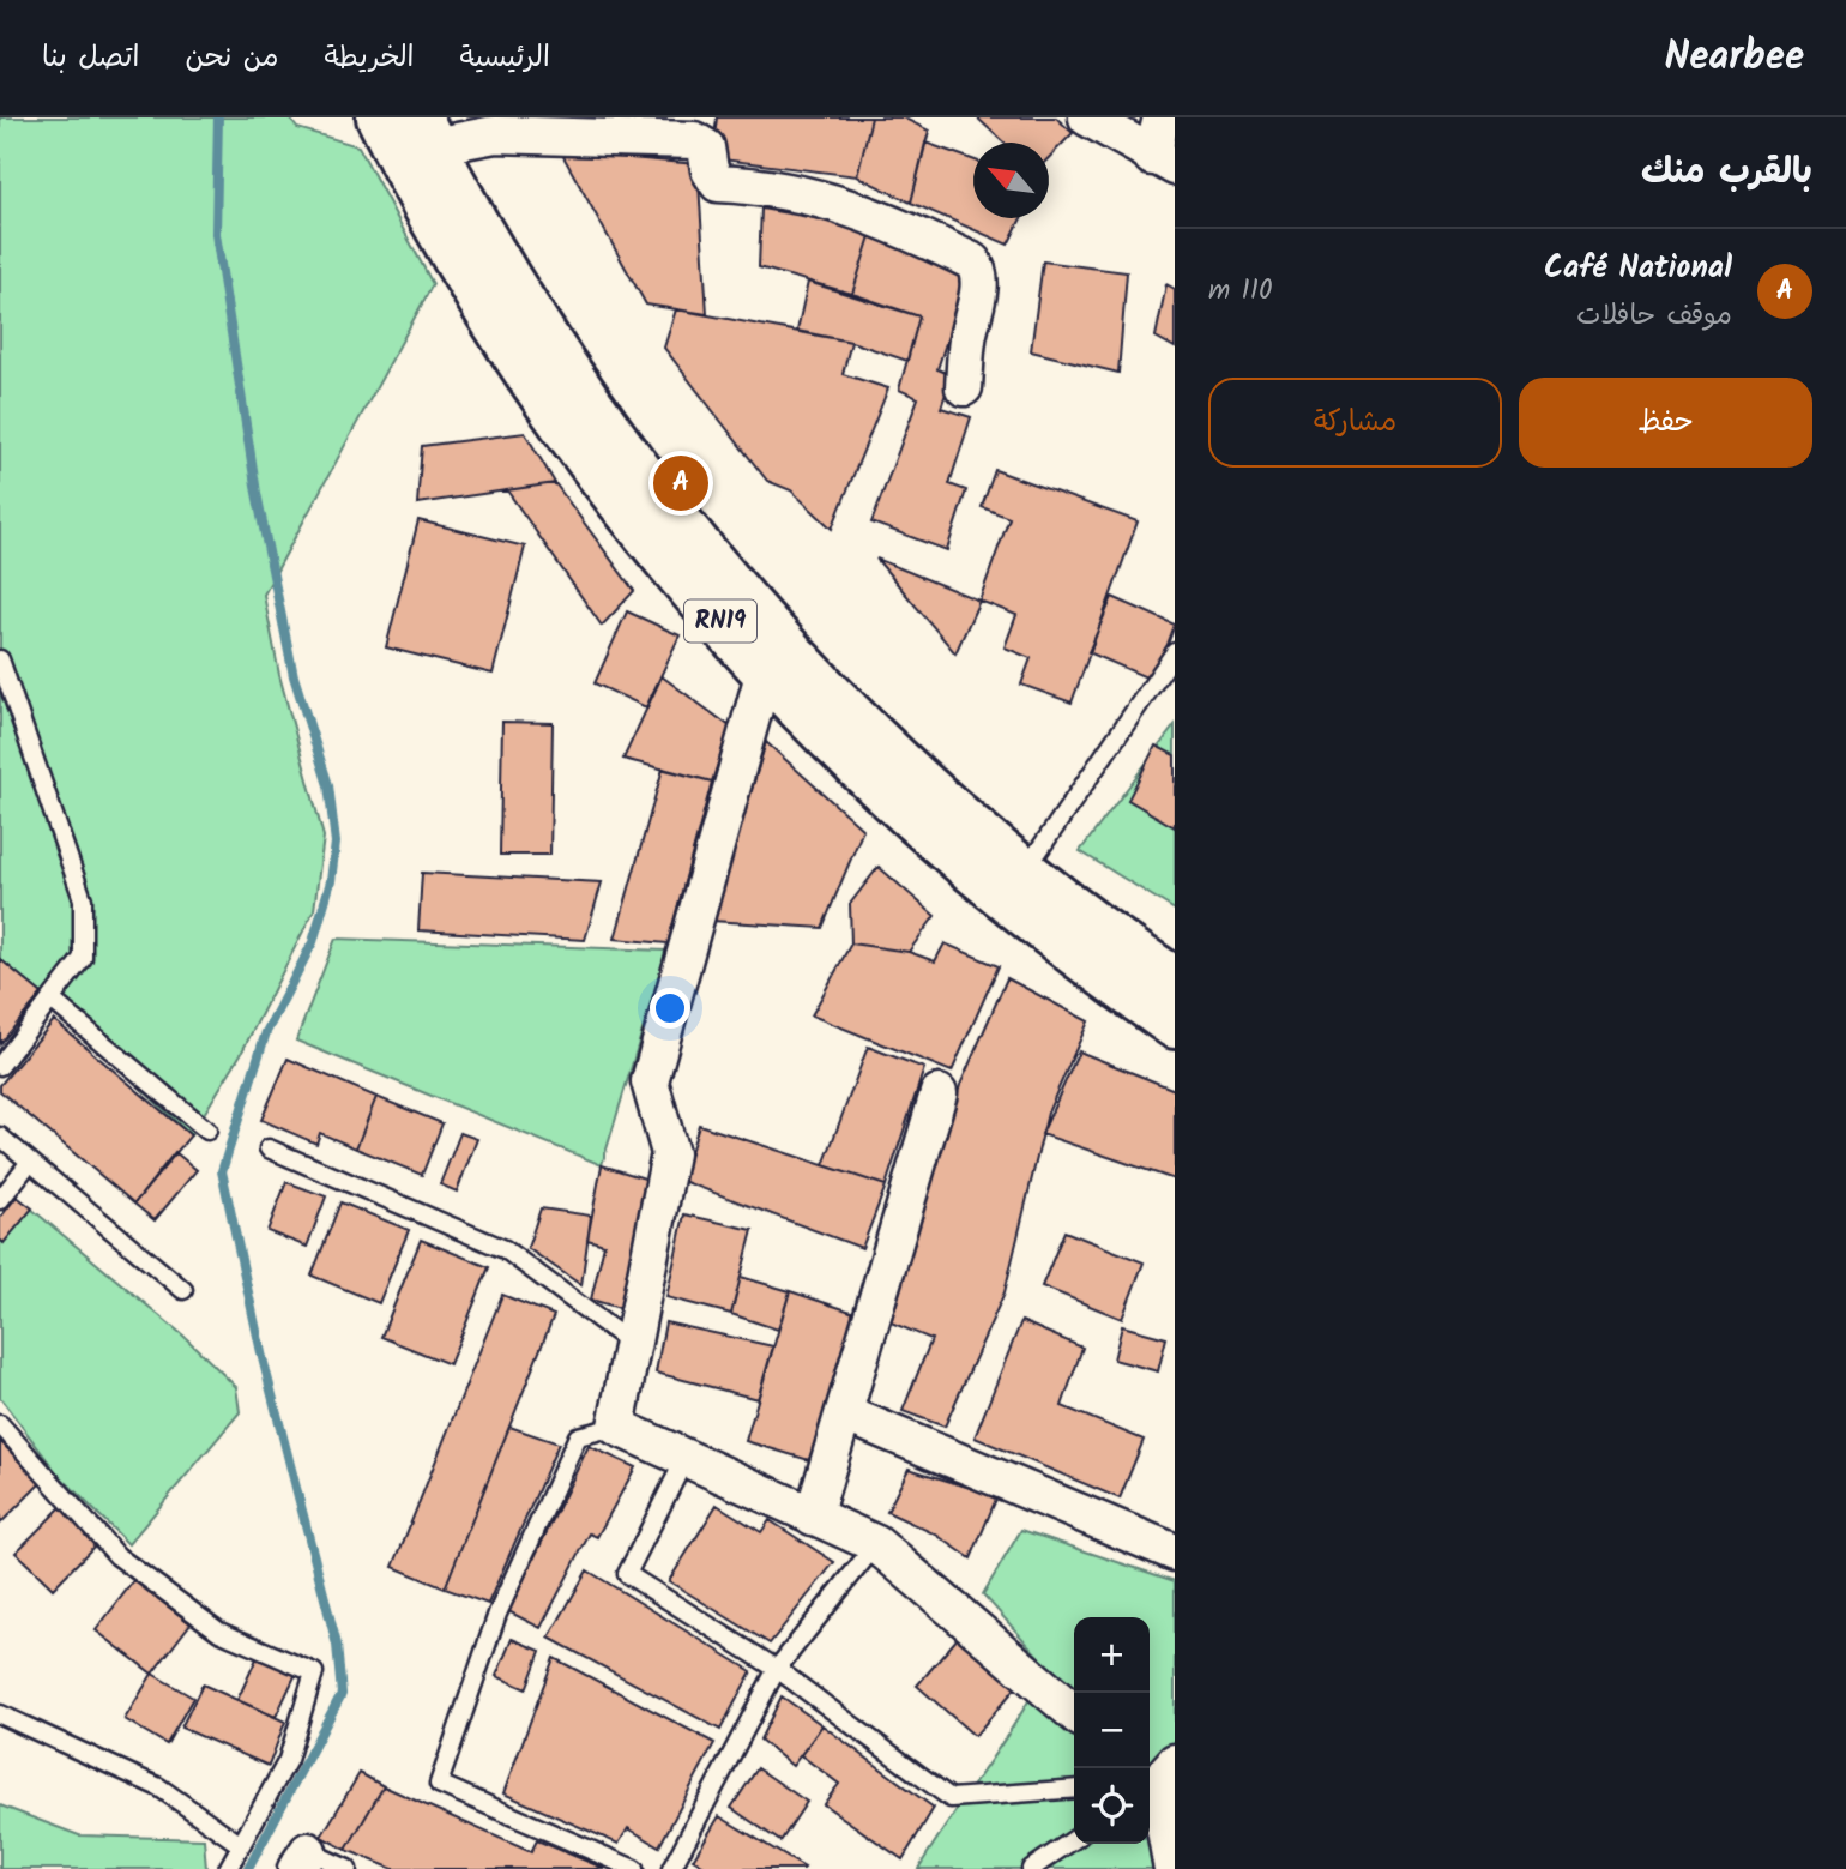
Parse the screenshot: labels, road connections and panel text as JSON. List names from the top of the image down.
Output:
{
  "streets": {
    "highway": ["RN19"]
  },
  "north": "top left",
  "page": {
    "header": "Nearbee",
    "nav": [
      "الرئيسية",
      "الخريطة",
      "من نحن",
      "اتصل بنا"
    ],
    "heading": "بالقرب منك",
    "list": [
      {
        "mark": "A",
        "name": "Café National",
        "note": "موقف حافلات",
        "value": "110 m"
      }
    ],
    "buttons": ["حفظ", "مشاركة"],
    "pins": "A",
    "map_buttons": ["+", "−"]
  }
}
